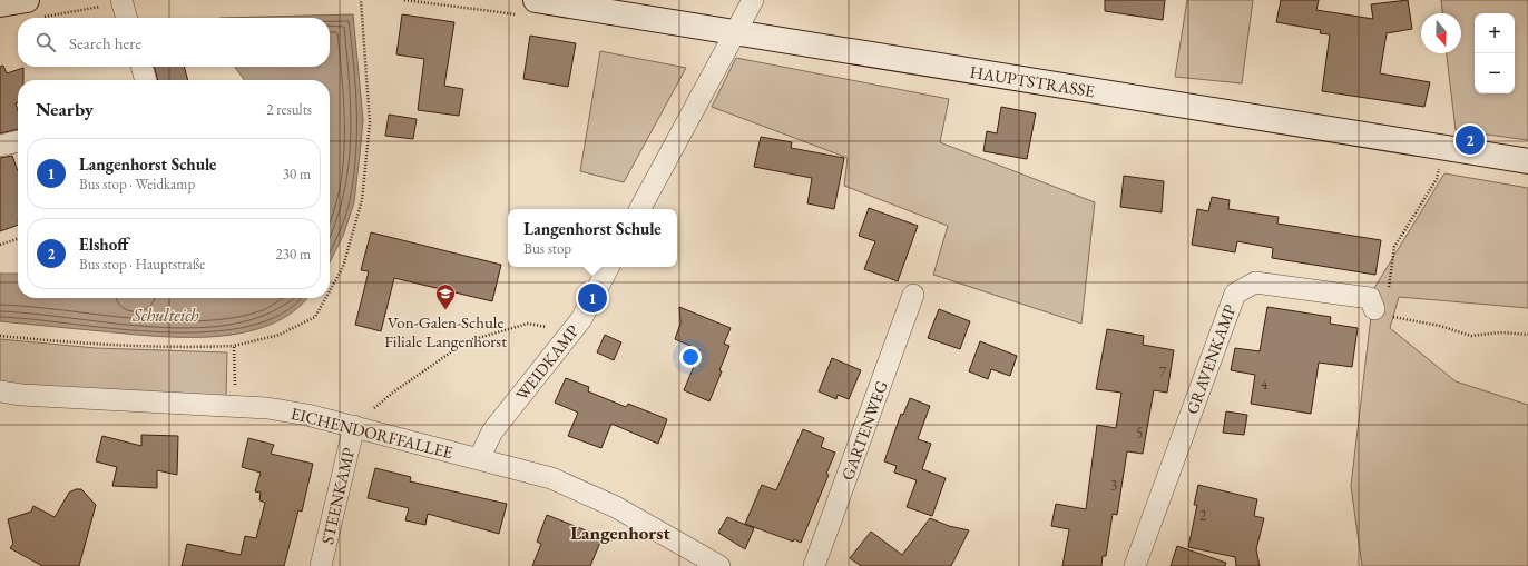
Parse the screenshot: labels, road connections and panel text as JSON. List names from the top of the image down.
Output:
{
  "streets": {
    "main road": ["HAUPTSTRASSE"],
    "street": [
      "GRAVENKAMP",
      "WEIDKAMP",
      "GARTENWEG",
      "EICHENDORFFALLEE",
      "STEENKAMP"
    ]
  },
  "crossings": [
    ["WEIDKAMP", "EICHENDORFFALLEE"],
    ["EICHENDORFFALLEE", "STEENKAMP"]
  ],
  "districts": ["Langenhorst"],
  "water": ["Schulteich"],
  "places": {
    "school or university": ["Von-Galen-Schule Filiale Langenhorst"]
  },
  "house_numbers": [
    "7",
    "4",
    "5",
    "3",
    "2"
  ],
  "north": "bottom",
  "page": {
    "map_buttons": ["+", "−"],
    "search": "Search here",
    "heading": ["Nearby", "2 results"],
    "pins": ["2", "1"],
    "list": [
      {
        "mark": "1",
        "name": "Langenhorst Schule",
        "note": "Bus stop · Weidkamp",
        "value": "30 m"
      },
      {
        "mark": "2",
        "name": "Elshoff",
        "note": "Bus stop · Hauptstraße",
        "value": "230 m"
      }
    ],
    "popup": ["Langenhorst Schule", "Bus stop"]
  }
}
